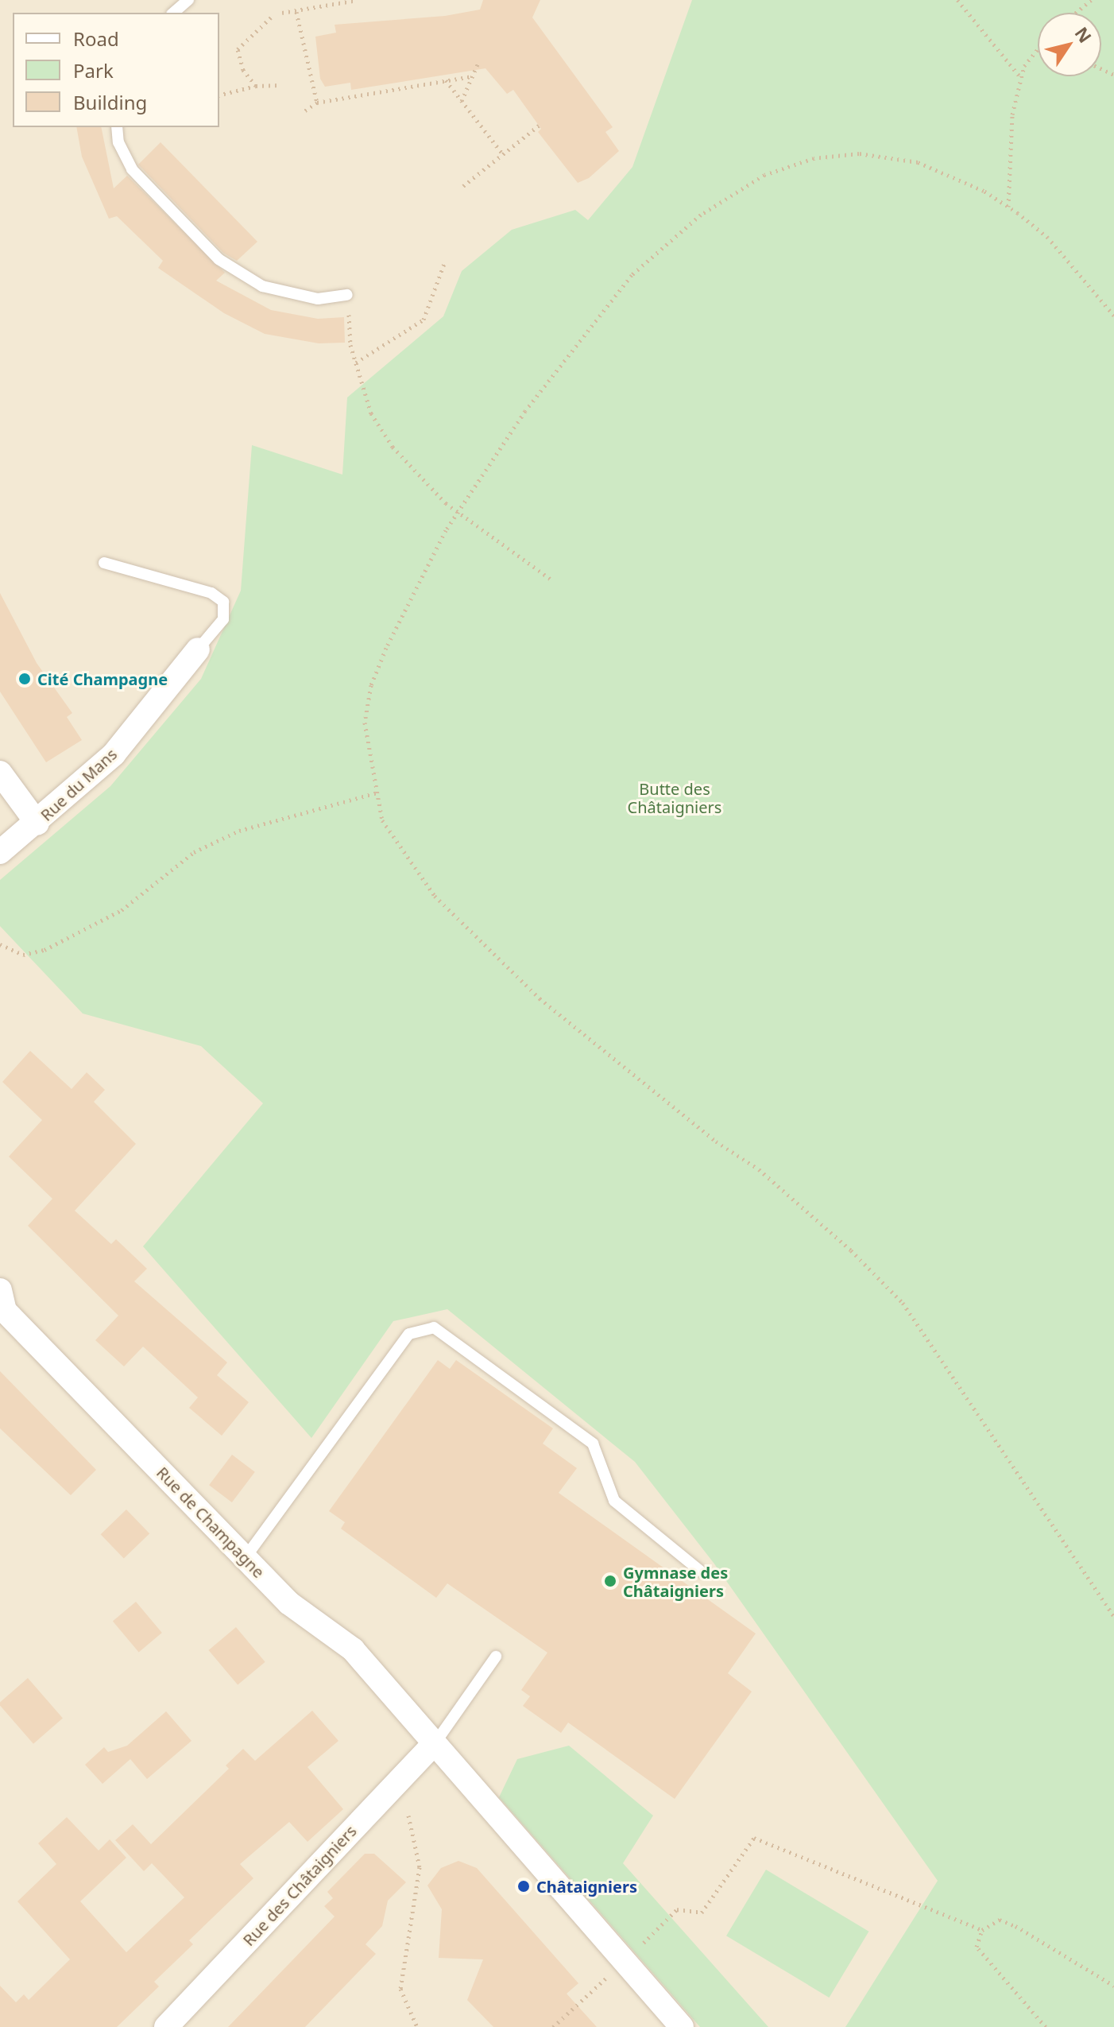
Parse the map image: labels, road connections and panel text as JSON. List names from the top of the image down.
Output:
{
  "streets": {
    "street": ["Rue du Mans", "Rue de Champagne", "Rue des Châtaigniers"]
  },
  "crossings": [
    ["Rue de Champagne", "Rue des Châtaigniers"]
  ],
  "parks": ["Butte des Châtaigniers"],
  "places": ["Cité Champagne", "Gymnase des Châtaigniers", "Châtaigniers"],
  "legend": ["Road", "Park", "Building"],
  "north": "top right"
}
